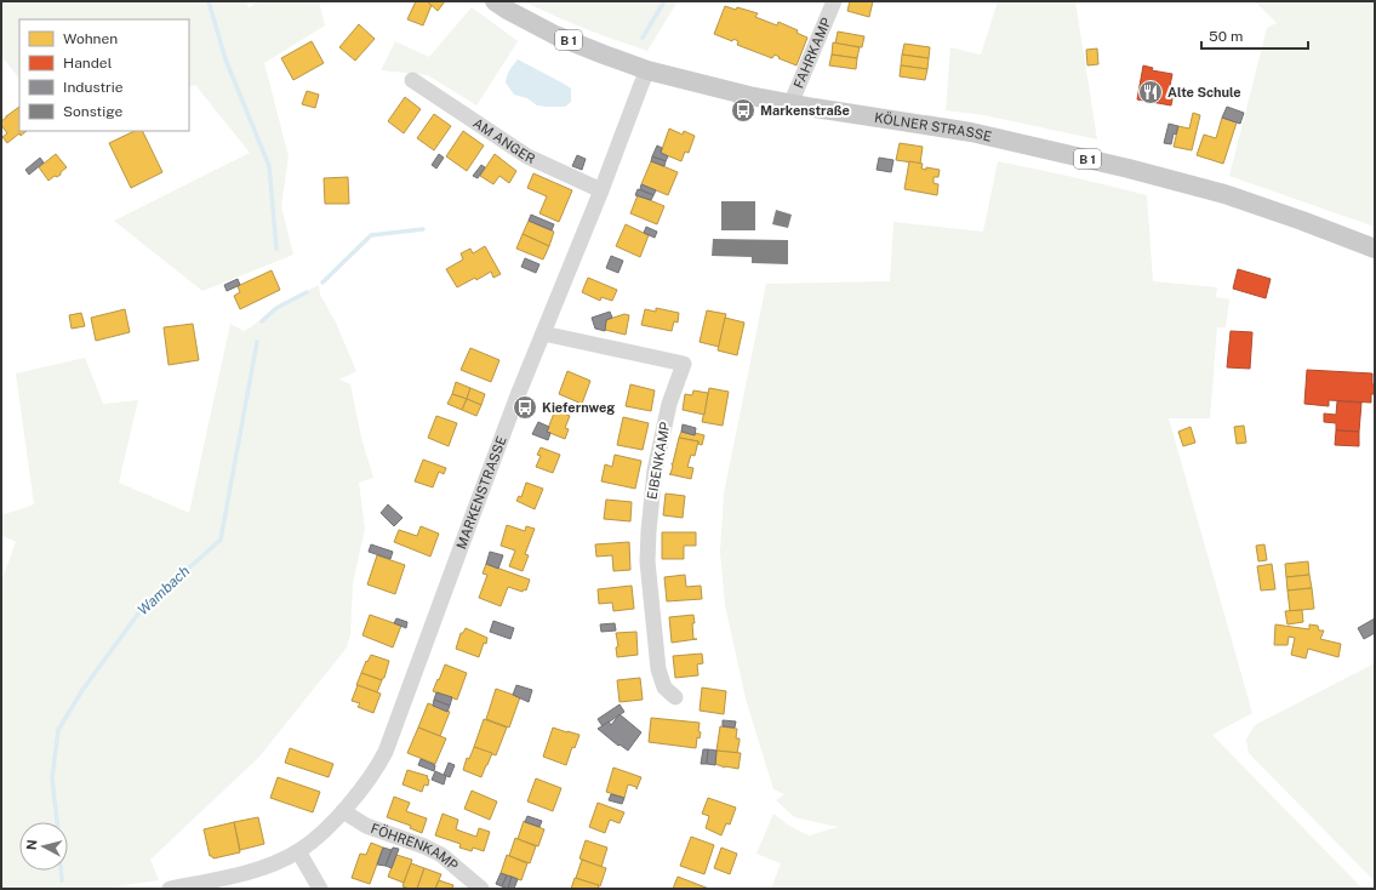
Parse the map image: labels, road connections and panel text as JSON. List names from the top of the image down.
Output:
{
  "streets": {
    "main road": ["B 1", "KÖLNER STRASSE"],
    "street": [
      "FAHRKAMP",
      "AM ANGER",
      "EIBENKAMP",
      "MARKENSTRASSE",
      "FÖHRENKAMP"
    ]
  },
  "crossings": [
    ["FAHRKAMP", "KÖLNER STRASSE"],
    ["KÖLNER STRASSE", "MARKENSTRASSE"],
    ["AM ANGER", "MARKENSTRASSE"],
    ["EIBENKAMP", "MARKENSTRASSE"],
    ["MARKENSTRASSE", "FÖHRENKAMP"]
  ],
  "water": ["Wambach"],
  "places": {
    "restaurant": ["Alte Schule"],
    "bus stop": ["Markenstraße", "Kiefernweg"]
  },
  "legend": [
    "Wohnen",
    "Handel",
    "Industrie",
    "Sonstige"
  ],
  "scale_bar": "50 m",
  "north": "left"
}
